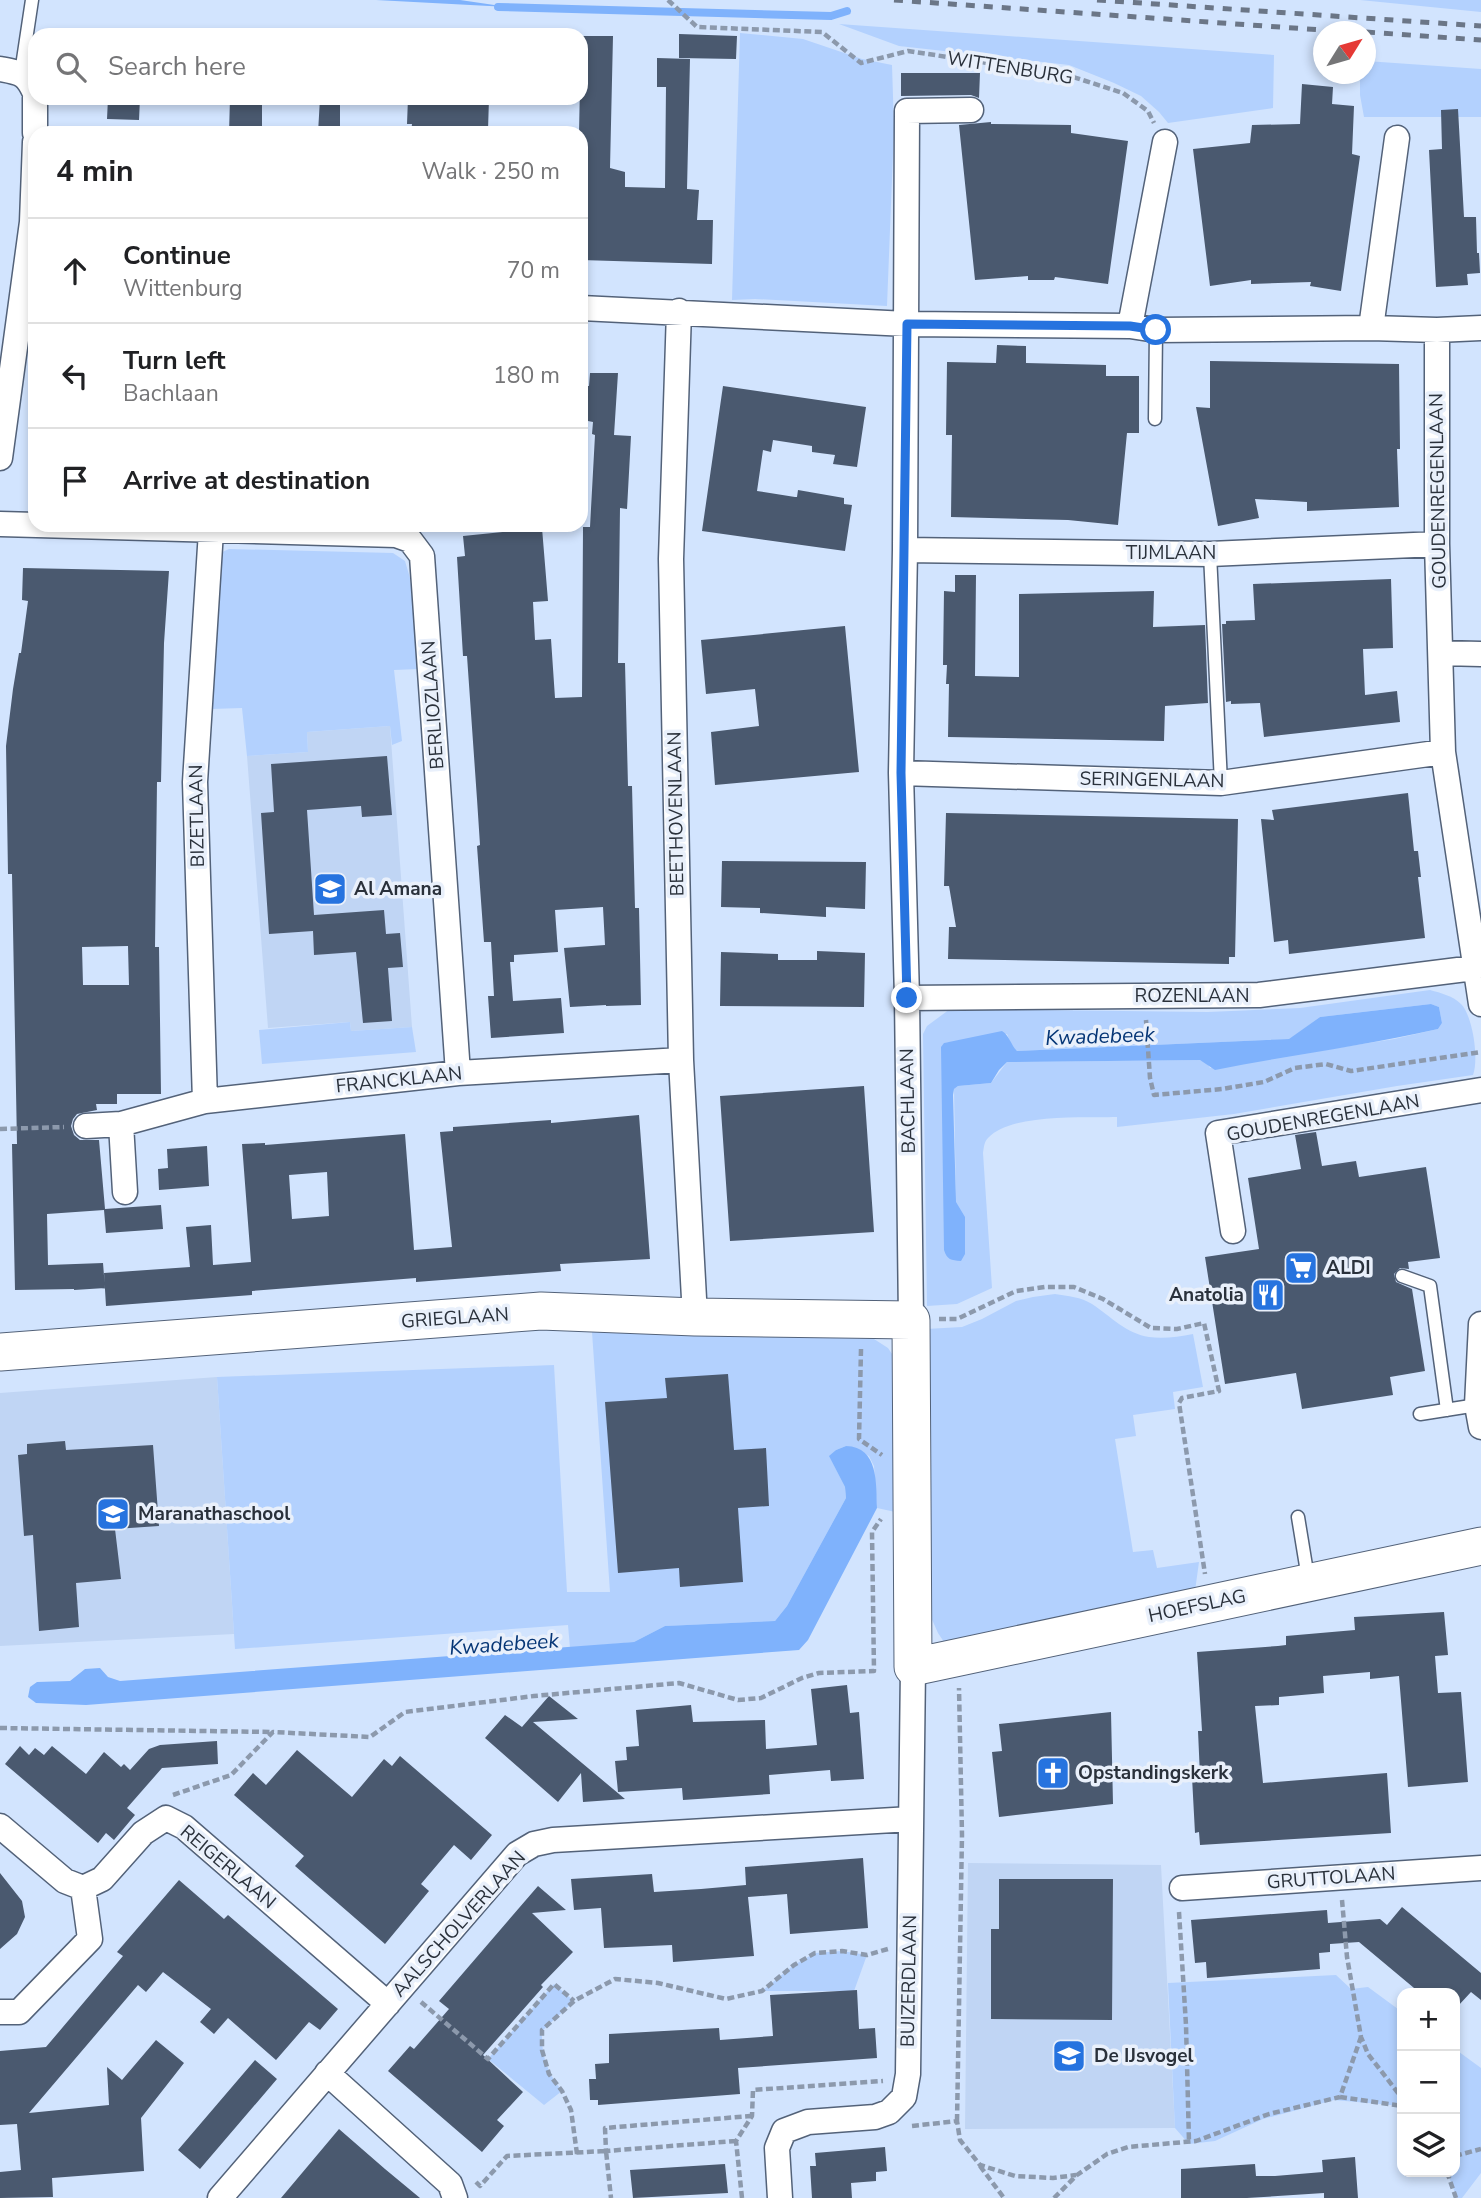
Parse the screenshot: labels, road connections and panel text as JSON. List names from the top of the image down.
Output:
{
  "streets": {
    "street": [
      "GOUDENREGENLAAN",
      "TIJMLAAN",
      "BERLIOZLAAN",
      "SERINGENLAAN",
      "BEETHOVENLAAN",
      "BIZETLAAN",
      "ROZENLAAN",
      "FRANCKLAAN",
      "BACHLAAN",
      "GRIEGLAAN",
      "HOEFSLAG",
      "REIGERLAAN",
      "GRUTTOLAAN",
      "AALSCHOLVERLAAN",
      "BUIZERDLAAN"
    ],
    "path": ["WITTENBURG"]
  },
  "crossings": [
    ["GOUDENREGENLAAN", "TIJMLAAN"],
    ["GOUDENREGENLAAN", "SERINGENLAAN"],
    ["GOUDENREGENLAAN", "ROZENLAAN"],
    ["TIJMLAAN", "BACHLAAN"],
    ["BERLIOZLAAN", "FRANCKLAAN"],
    ["SERINGENLAAN", "BACHLAAN"],
    ["BEETHOVENLAAN", "FRANCKLAAN"],
    ["BEETHOVENLAAN", "GRIEGLAAN"],
    ["BIZETLAAN", "FRANCKLAAN"],
    ["ROZENLAAN", "BACHLAAN"],
    ["BACHLAAN", "GRIEGLAAN"],
    ["BACHLAAN", "HOEFSLAG"],
    ["BACHLAAN", "BUIZERDLAAN"],
    ["HOEFSLAG", "BUIZERDLAAN"],
    ["REIGERLAAN", "AALSCHOLVERLAAN"],
    ["AALSCHOLVERLAAN", "BUIZERDLAAN"]
  ],
  "water": ["Kwadebeek"],
  "places": {
    "school or university": ["Al Amana", "Maranathaschool", "De IJsvogel"],
    "supermarket": ["ALDI"],
    "restaurant": ["Anatolia"],
    "church": ["Opstandingskerk"]
  },
  "north": "top right",
  "page": {
    "search": "Search here",
    "heading": ["4 min", "Walk · 250 m"],
    "list": [
      ["Continue", "Wittenburg", "70 m"],
      ["Turn left", "Bachlaan", "180 m"],
      "Arrive at destination"
    ],
    "map_buttons": ["+", "−"]
  }
}
